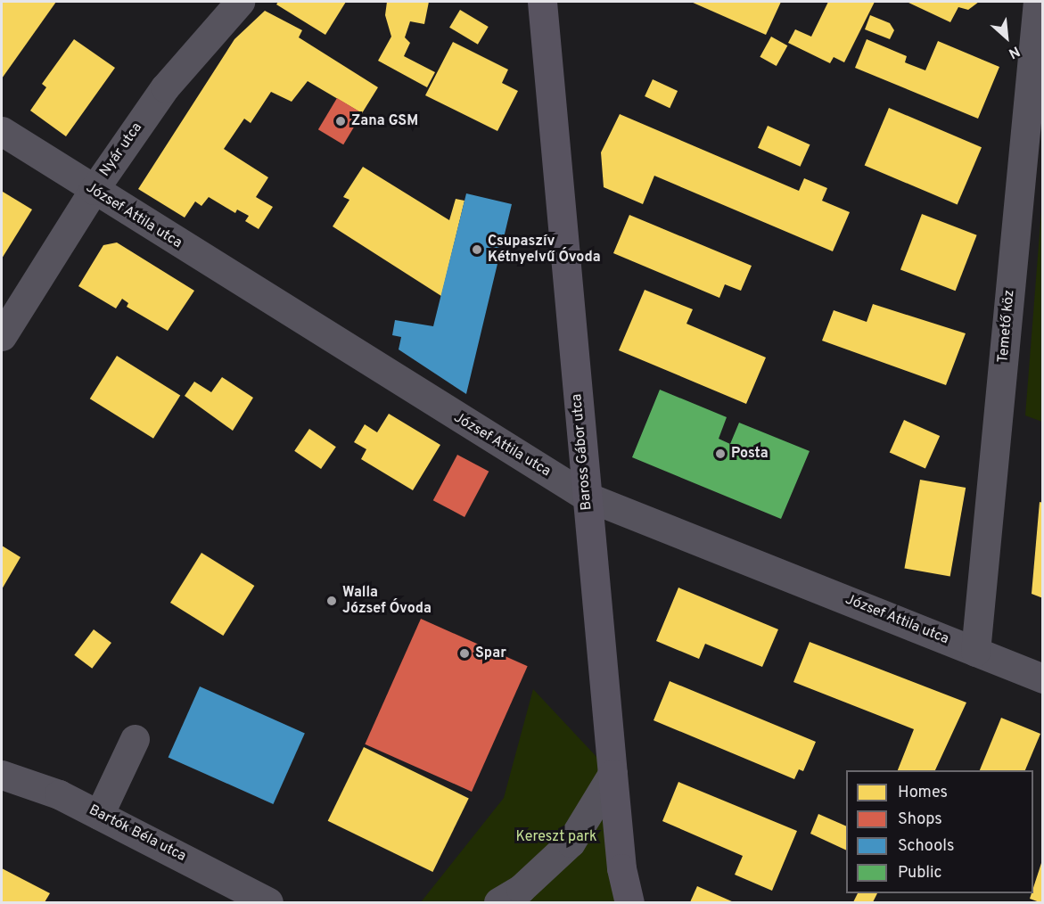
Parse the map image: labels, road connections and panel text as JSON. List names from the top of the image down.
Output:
{
  "streets": {
    "main road": ["Baross Gábor utca"],
    "street": [
      "Nyár utca",
      "József Attila utca",
      "Temető köz",
      "Bartók Béla utca"
    ]
  },
  "crossings": [
    ["Nyár utca", "József Attila utca"],
    ["József Attila utca", "Temető köz"],
    ["József Attila utca", "Baross Gábor utca"]
  ],
  "parks": ["Kereszt park"],
  "places": [
    "Zana GSM",
    "Csupaszív Kétnyelvű Óvoda",
    "Posta",
    "Walla József Óvoda",
    "Spar"
  ],
  "legend": [
    "Homes",
    "Shops",
    "Schools",
    "Public"
  ],
  "north": "bottom right"
}
